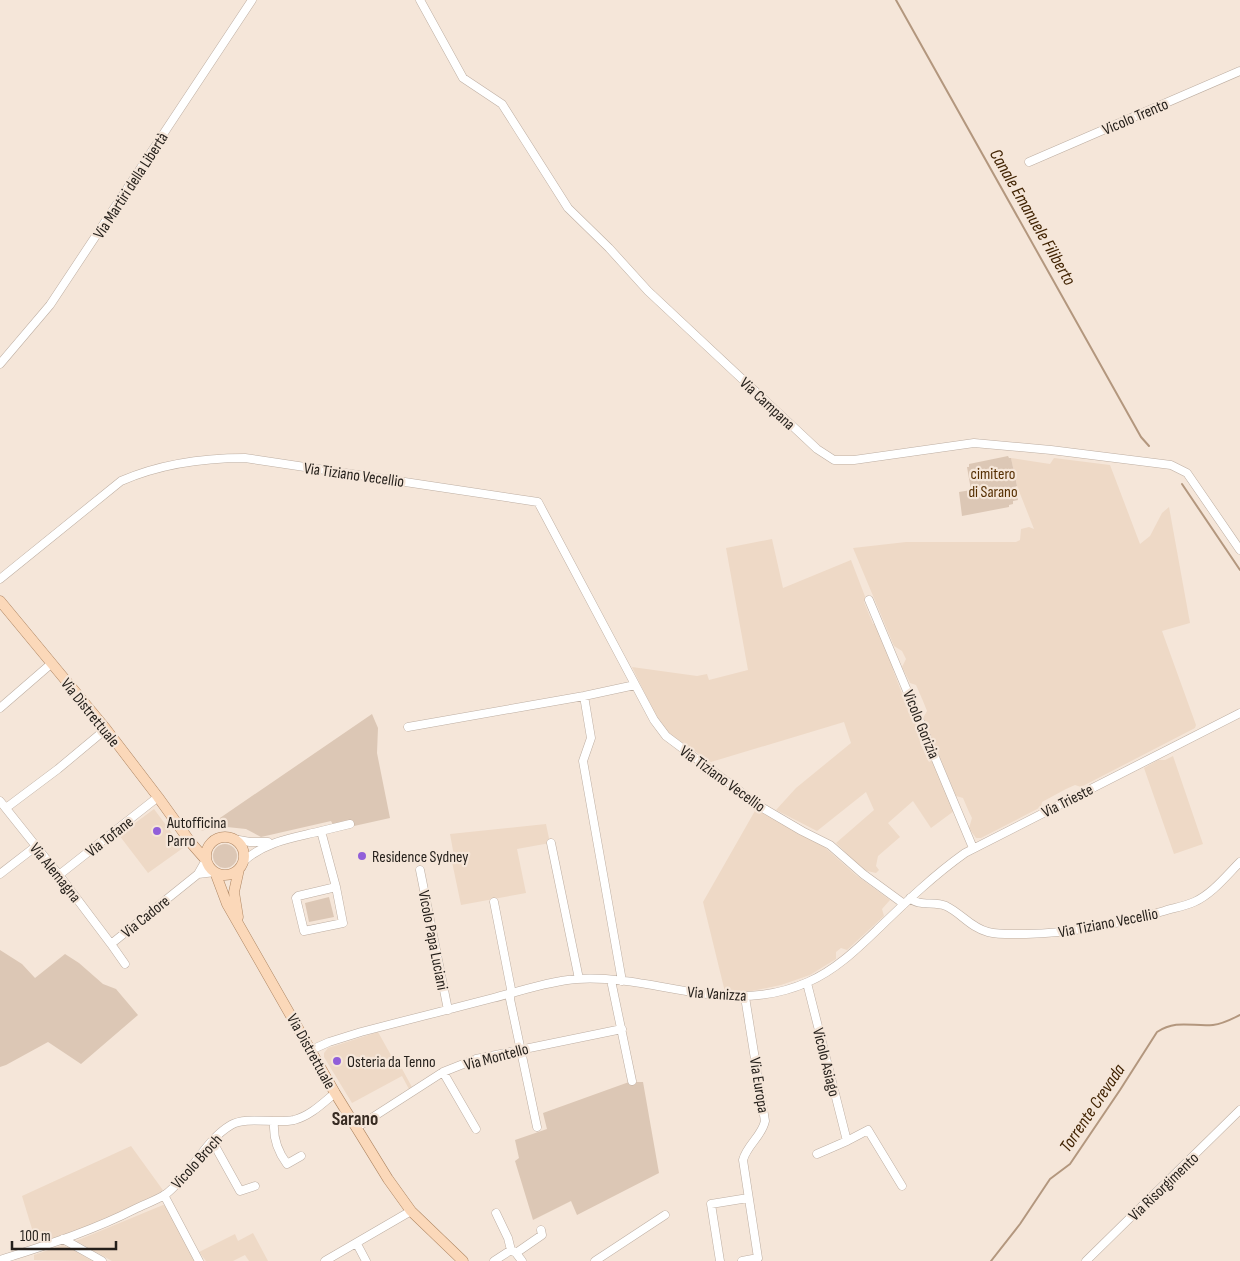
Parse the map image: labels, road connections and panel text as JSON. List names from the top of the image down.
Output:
{
  "streets": {
    "main road": ["Via Distrettuale"],
    "street": [
      "Vicolo Trento",
      "Via Martiri della Libertà",
      "Via Campana",
      "Via Tiziano Vecellio",
      "Vicolo Gorizia",
      "Via Trieste",
      "Via Tofane",
      "Via Alemagna",
      "Via Cadore",
      "Vicolo Papa Luciani",
      "Via Vanizza",
      "Via Montello",
      "Vicolo Asiago",
      "Via Europa",
      "Vicolo Broch",
      "Via Risorgimento"
    ]
  },
  "crossings": [
    ["Via Tiziano Vecellio", "Via Trieste"],
    ["Via Tiziano Vecellio", "Via Vanizza"],
    ["Via Distrettuale", "Via Tofane"],
    ["Via Distrettuale", "Via Cadore"],
    ["Via Distrettuale", "Via Vanizza"],
    ["Via Distrettuale", "Via Montello"],
    ["Via Distrettuale", "Vicolo Broch"],
    ["Vicolo Gorizia", "Via Trieste"],
    ["Via Trieste", "Via Vanizza"],
    ["Via Tofane", "Via Alemagna"],
    ["Via Alemagna", "Via Cadore"],
    ["Vicolo Papa Luciani", "Via Vanizza"],
    ["Via Vanizza", "Vicolo Asiago"],
    ["Via Vanizza", "Via Europa"]
  ],
  "districts": ["Sarano"],
  "water": ["Canale Emanuele Filiberto", "Torrente Crevada"],
  "parks": ["cimitero di Sarano"],
  "places": ["Autofficina Parro", "Residence Sydney", "Osteria da Tenno"],
  "scale_bar": "100 m"
}
